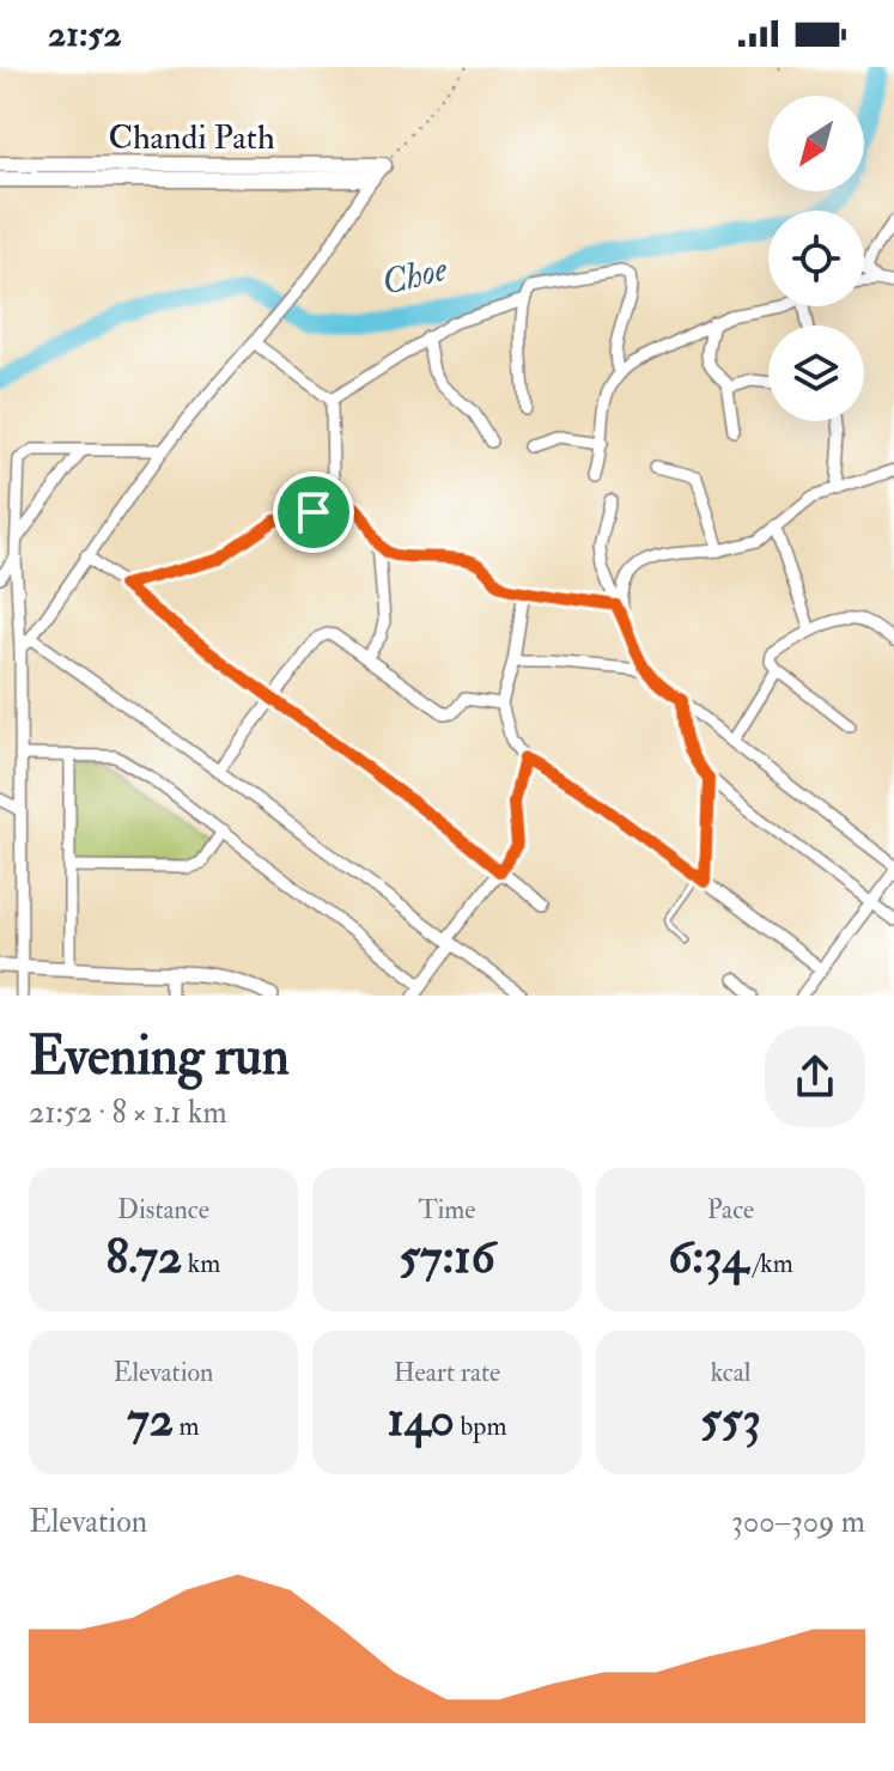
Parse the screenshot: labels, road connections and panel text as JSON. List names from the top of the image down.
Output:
{
  "streets": {
    "main road": ["Chandi Path"]
  },
  "water": ["Choe"],
  "north": "bottom left",
  "page": {
    "status": "21:52",
    "heading": ["Evening run", "21:52 · 8 × 1.1 km"],
    "stats": [
      ["Distance", "8.72 km"],
      ["Time", "57:16"],
      ["Pace", "6:34 /km"],
      ["Elevation", "72 m"],
      ["Heart rate", "140 bpm"],
      ["kcal", "553"]
    ],
    "chart": ["Elevation", "300–309 m"]
  }
}
